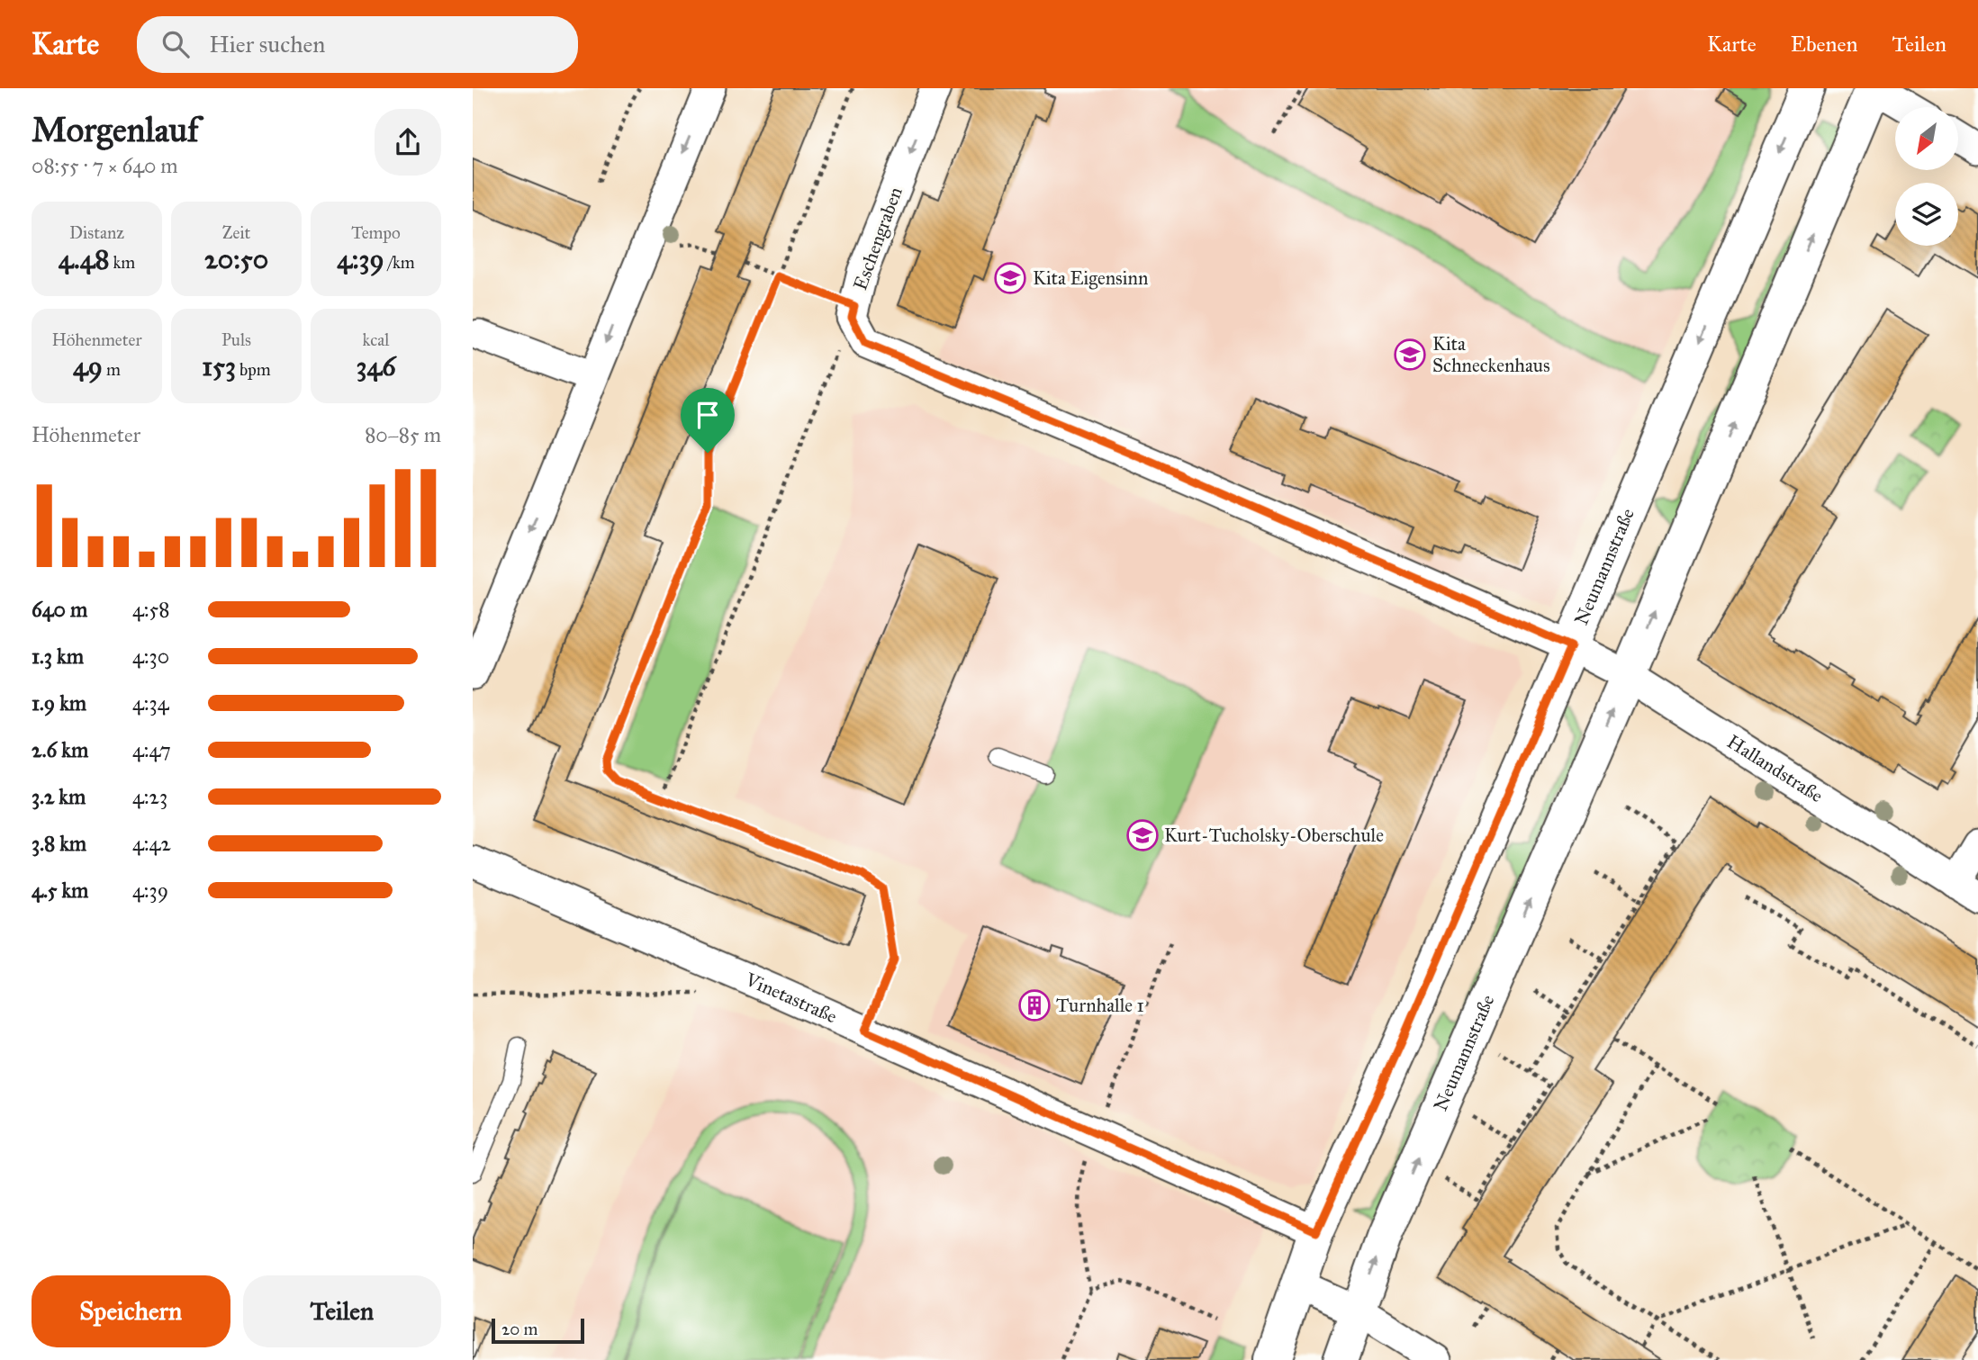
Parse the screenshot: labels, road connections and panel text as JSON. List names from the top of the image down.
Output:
{
  "streets": {
    "street": [
      "Eschengraben",
      "Neumannstraße",
      "Hallandstraße",
      "Vinetastraße"
    ]
  },
  "crossings": [
    ["Eschengraben", "Neumannstraße"],
    ["Eschengraben", "Hallandstraße"],
    ["Neumannstraße", "Hallandstraße"],
    ["Neumannstraße", "Vinetastraße"]
  ],
  "places": {
    "school or university": ["Kita Eigensinn", "Kita Schneckenhaus", "Kurt-Tucholsky-Oberschule"],
    "building": ["Turnhalle 1"]
  },
  "scale_bar": "20 m",
  "north": "bottom left",
  "page": {
    "header": "Karte",
    "search": "Hier suchen",
    "nav": ["Karte", "Ebenen", "Teilen"],
    "heading": ["Morgenlauf", "08:55 · 7 × 640 m"],
    "stats": [
      ["Distanz", "4.48 km"],
      ["Zeit", "20:50"],
      ["Tempo", "4:39 /km"],
      ["Höhenmeter", "49 m"],
      ["Puls", "153 bpm"],
      ["kcal", "346"]
    ],
    "chart": ["Höhenmeter", "80–85 m"],
    "list": [
      {
        "name": "640 m",
        "note": "4:58"
      },
      {
        "name": "1.3 km",
        "note": "4:30"
      },
      {
        "name": "1.9 km",
        "note": "4:34"
      },
      {
        "name": "2.6 km",
        "note": "4:47"
      },
      {
        "name": "3.2 km",
        "note": "4:23"
      },
      {
        "name": "3.8 km",
        "note": "4:42"
      },
      {
        "name": "4.5 km",
        "note": "4:39"
      }
    ],
    "buttons": ["Speichern", "Teilen"],
    "scale": "20 m"
  }
}
